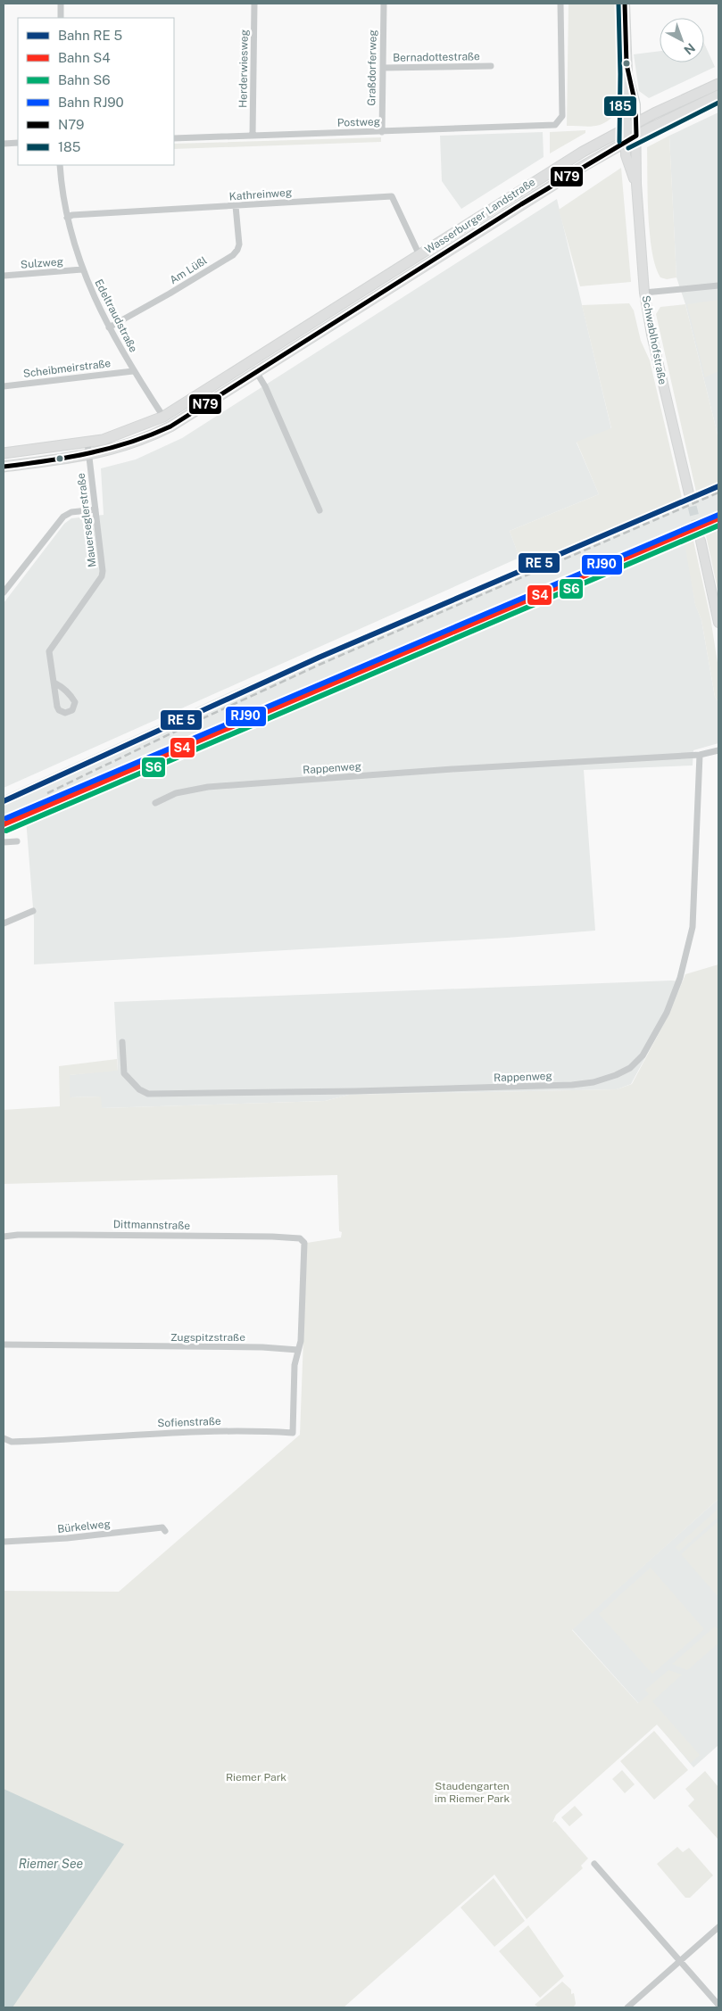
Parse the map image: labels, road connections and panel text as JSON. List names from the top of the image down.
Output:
{
  "streets": {
    "main road": ["Wasserburger Landstraße"],
    "street": [
      "Bernadottestraße",
      "Graßdorferweg",
      "Herderwiesweg",
      "Postweg",
      "Kathreinweg",
      "Sulzweg",
      "Am Lüßl",
      "Edeltraudstraße",
      "Schwablhofstraße",
      "Scheibmeirstraße",
      "Mauerseglerstraße",
      "Rappenweg",
      "Dittmannstraße",
      "Zugspitzstraße",
      "Sofienstraße",
      "Bürkelweg"
    ]
  },
  "crossings": [
    ["Bernadottestraße", "Graßdorferweg"],
    ["Graßdorferweg", "Postweg"],
    ["Herderwiesweg", "Postweg"],
    ["Kathreinweg", "Wasserburger Landstraße"],
    ["Kathreinweg", "Am Lüßl"],
    ["Kathreinweg", "Edeltraudstraße"],
    ["Wasserburger Landstraße", "Edeltraudstraße"],
    ["Wasserburger Landstraße", "Schwablhofstraße"],
    ["Wasserburger Landstraße", "Mauerseglerstraße"],
    ["Sulzweg", "Edeltraudstraße"],
    ["Am Lüßl", "Edeltraudstraße"],
    ["Edeltraudstraße", "Scheibmeirstraße"],
    ["Dittmannstraße", "Zugspitzstraße"],
    ["Dittmannstraße", "Sofienstraße"],
    ["Zugspitzstraße", "Sofienstraße"]
  ],
  "water": ["Riemer See"],
  "parks": ["Riemer Park", "Staudengarten im Riemer Park"],
  "lines": [
    "transit line N79",
    "transit line 185",
    "rail line RJ90",
    "rail line S4",
    "rail line S6"
  ],
  "legend": [
    "Bahn RE 5",
    "Bahn S4",
    "Bahn S6",
    "Bahn RJ90",
    "N79",
    "185"
  ],
  "north": "bottom right"
}
